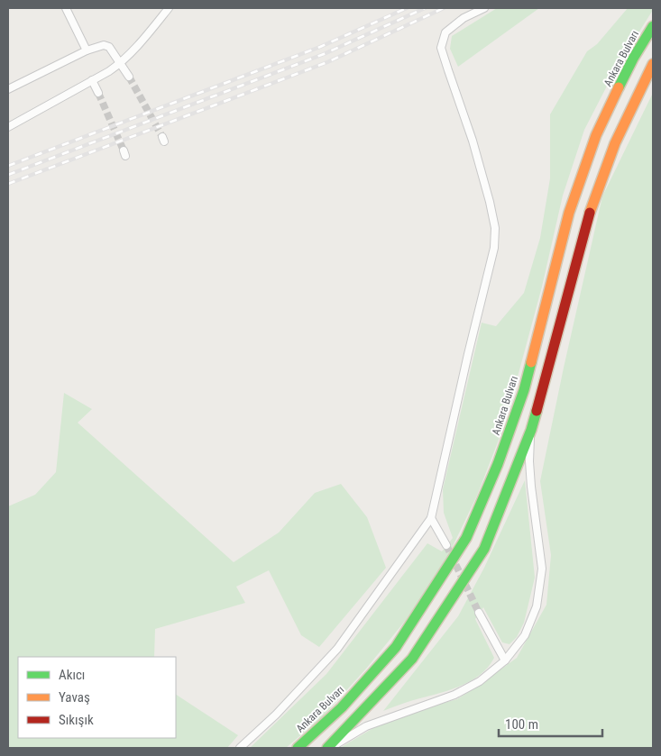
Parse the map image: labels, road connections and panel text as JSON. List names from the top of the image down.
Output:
{
  "streets": {
    "main road": ["Ankara Bulvarı"]
  },
  "legend": ["Akıcı", "Yavaş", "Sıkışık"],
  "scale_bar": "100 m"
}
